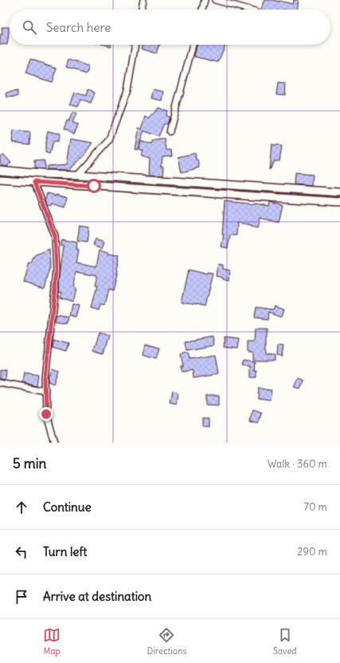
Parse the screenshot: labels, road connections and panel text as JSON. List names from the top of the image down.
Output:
{
  "page": {
    "search": "Search here",
    "heading": ["5 min", "Walk · 360 m"],
    "list": [
      ["Continue", "70 m"],
      ["Turn left", "290 m"],
      "Arrive at destination"
    ],
    "nav": ["Map", "Directions", "Saved"]
  }
}
